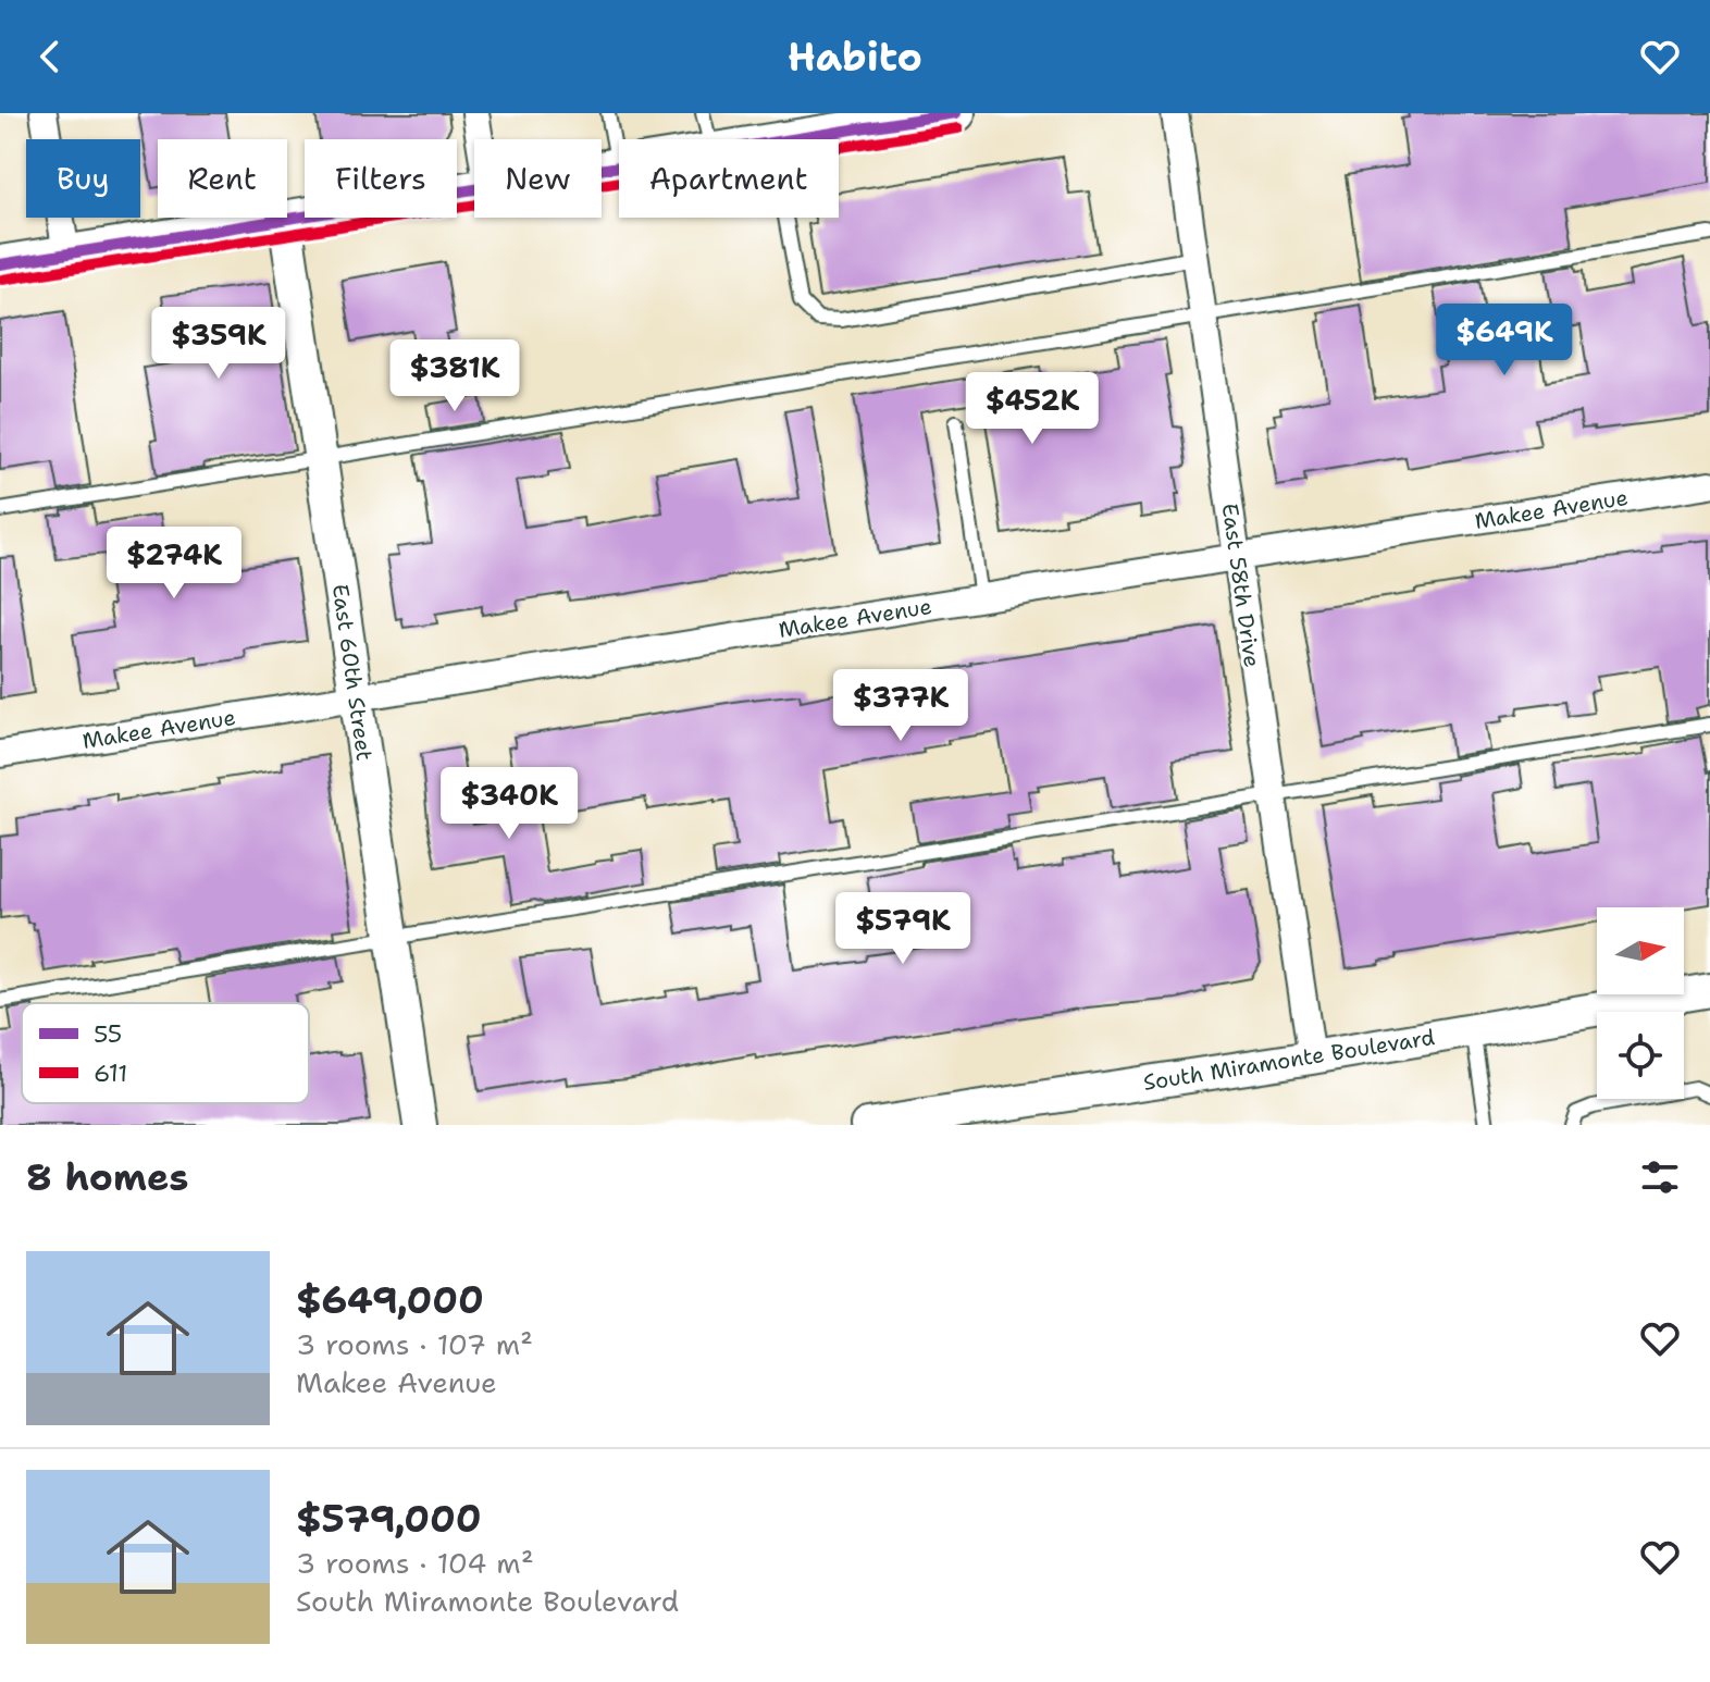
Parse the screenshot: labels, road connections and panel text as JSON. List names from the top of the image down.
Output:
{
  "streets": {
    "street": [
      "Makee Avenue",
      "East 58th Drive",
      "East 60th Street",
      "South Miramonte Boulevard"
    ]
  },
  "crossings": [
    ["Makee Avenue", "East 58th Drive"],
    ["Makee Avenue", "East 60th Street"],
    ["East 58th Drive", "South Miramonte Boulevard"]
  ],
  "lines": ["transit line 55", "transit line 611"],
  "legend": ["55", "611"],
  "north": "right",
  "page": {
    "header": "Habito",
    "chip": [
      "Buy",
      "Rent",
      "Filters",
      "New",
      "Apartment"
    ],
    "price": [
      "$649K",
      "$359K",
      "$381K",
      "$452K",
      "$274K",
      "$377K",
      "$340K",
      "$579K"
    ],
    "heading": "8 homes",
    "list": [
      {
        "name": "$649,000",
        "note": "3 rooms · 107 m² · Makee Avenue"
      },
      {
        "name": "$579,000",
        "note": "3 rooms · 104 m² · South Miramonte Boulevard"
      }
    ]
  }
}
